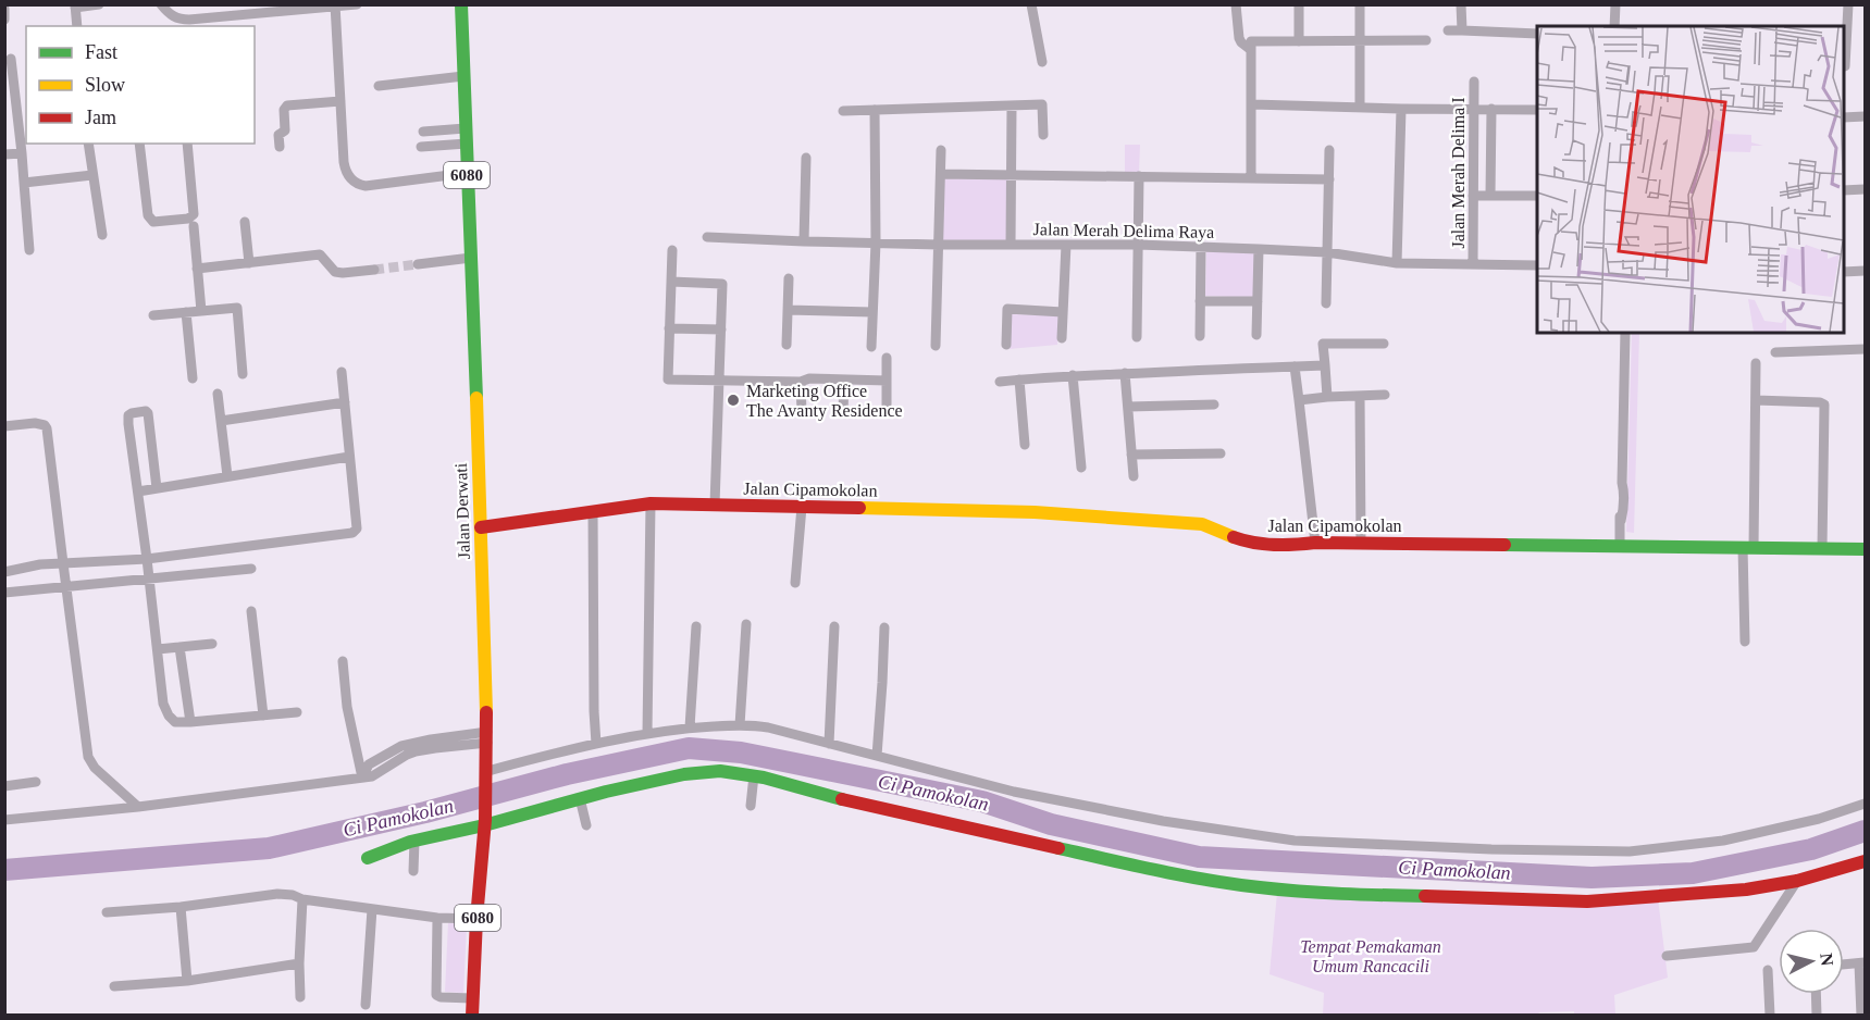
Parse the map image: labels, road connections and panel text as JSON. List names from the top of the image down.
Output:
{
  "streets": {
    "street": [
      "Jalan Merah Delima I",
      "6080",
      "Jalan Merah Delima Raya",
      "Jalan Cipamokolan",
      "Jalan Derwati"
    ]
  },
  "crossings": [
    ["Jalan Merah Delima I", "Jalan Merah Delima Raya"],
    ["Jalan Cipamokolan", "Jalan Derwati"]
  ],
  "water": ["Ci Pamokolan"],
  "parks": ["Tempat Pemakaman Umum Rancacili"],
  "places": ["Marketing Office The Avanty Residence"],
  "legend": ["Fast", "Slow", "Jam"],
  "north": "right"
}
